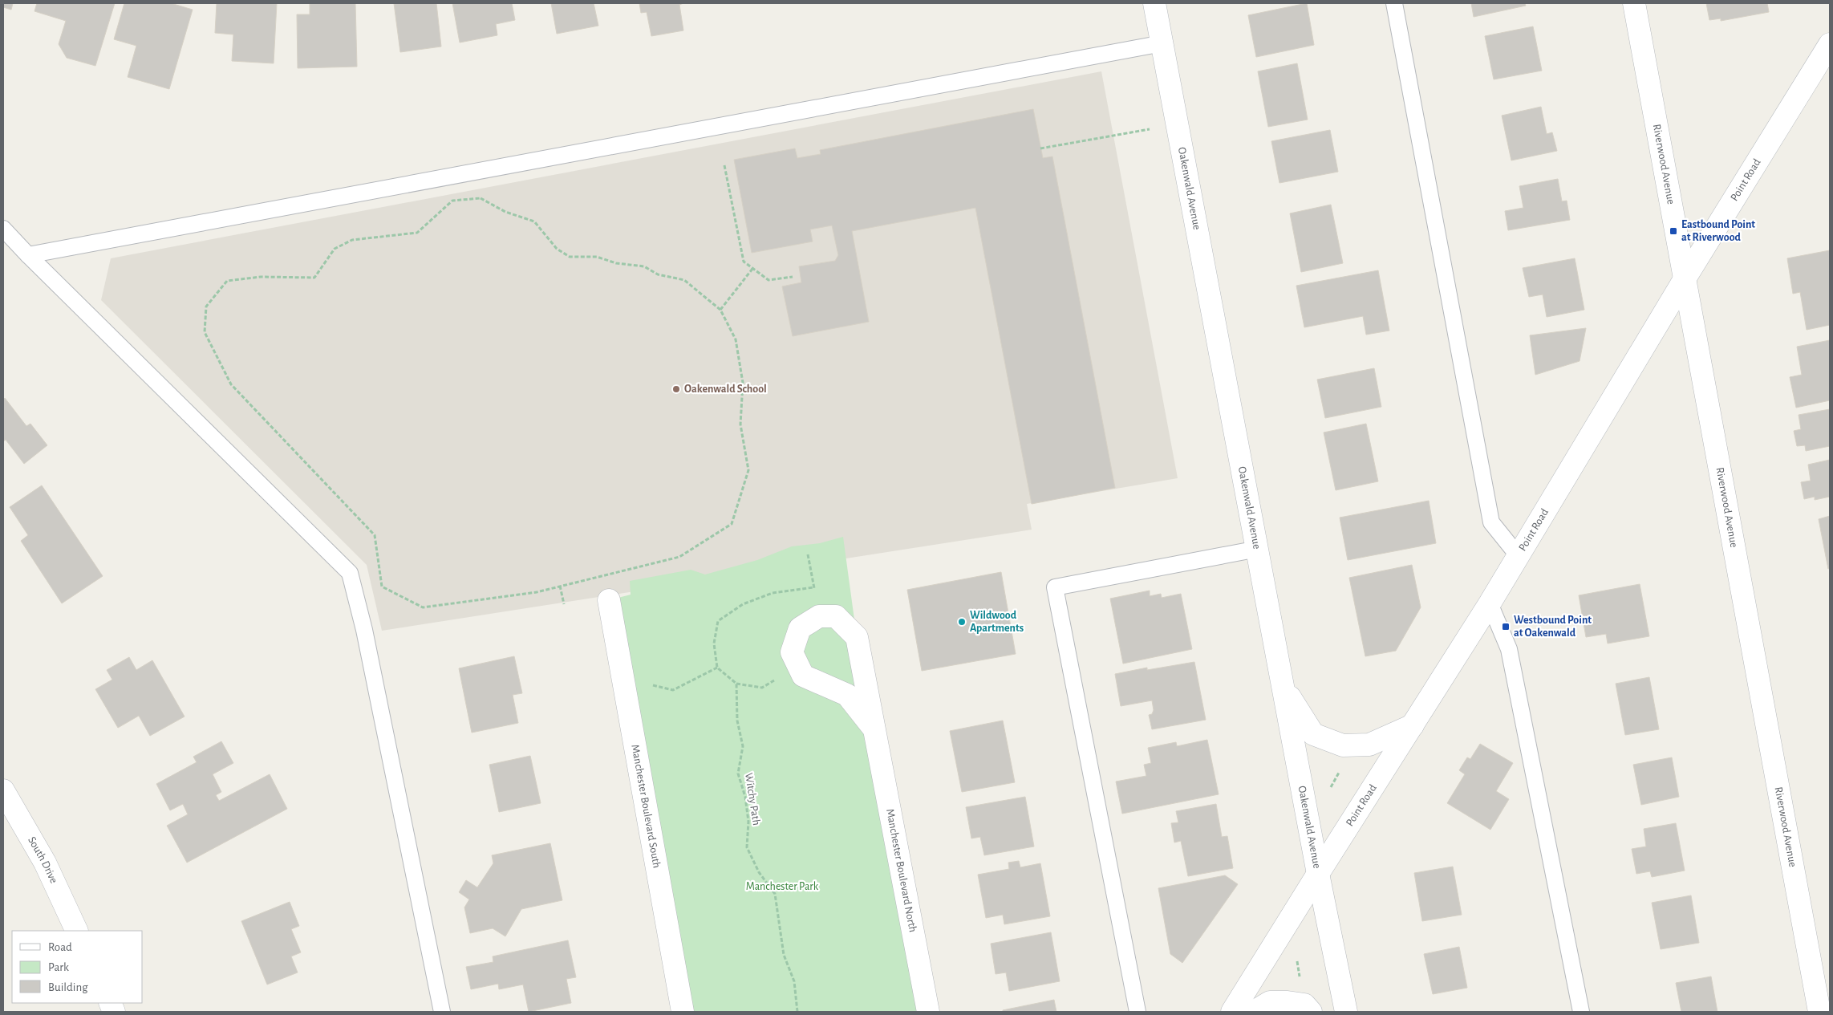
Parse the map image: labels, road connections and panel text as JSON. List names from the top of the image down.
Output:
{
  "streets": {
    "street": [
      "Riverwood Avenue",
      "Point Road",
      "Oakenwald Avenue",
      "Manchester Boulevard South",
      "South Drive",
      "Manchester Boulevard North"
    ],
    "path": ["Witchy Path"]
  },
  "crossings": [
    ["Riverwood Avenue", "Point Road"],
    ["Point Road", "Oakenwald Avenue"]
  ],
  "parks": ["Manchester Park"],
  "places": {
    "transit": ["Eastbound Point at Riverwood", "Westbound Point at Oakenwald"],
    "other": ["Oakenwald School", "Wildwood Apartments"]
  },
  "legend": ["Road", "Park", "Building"]
}
